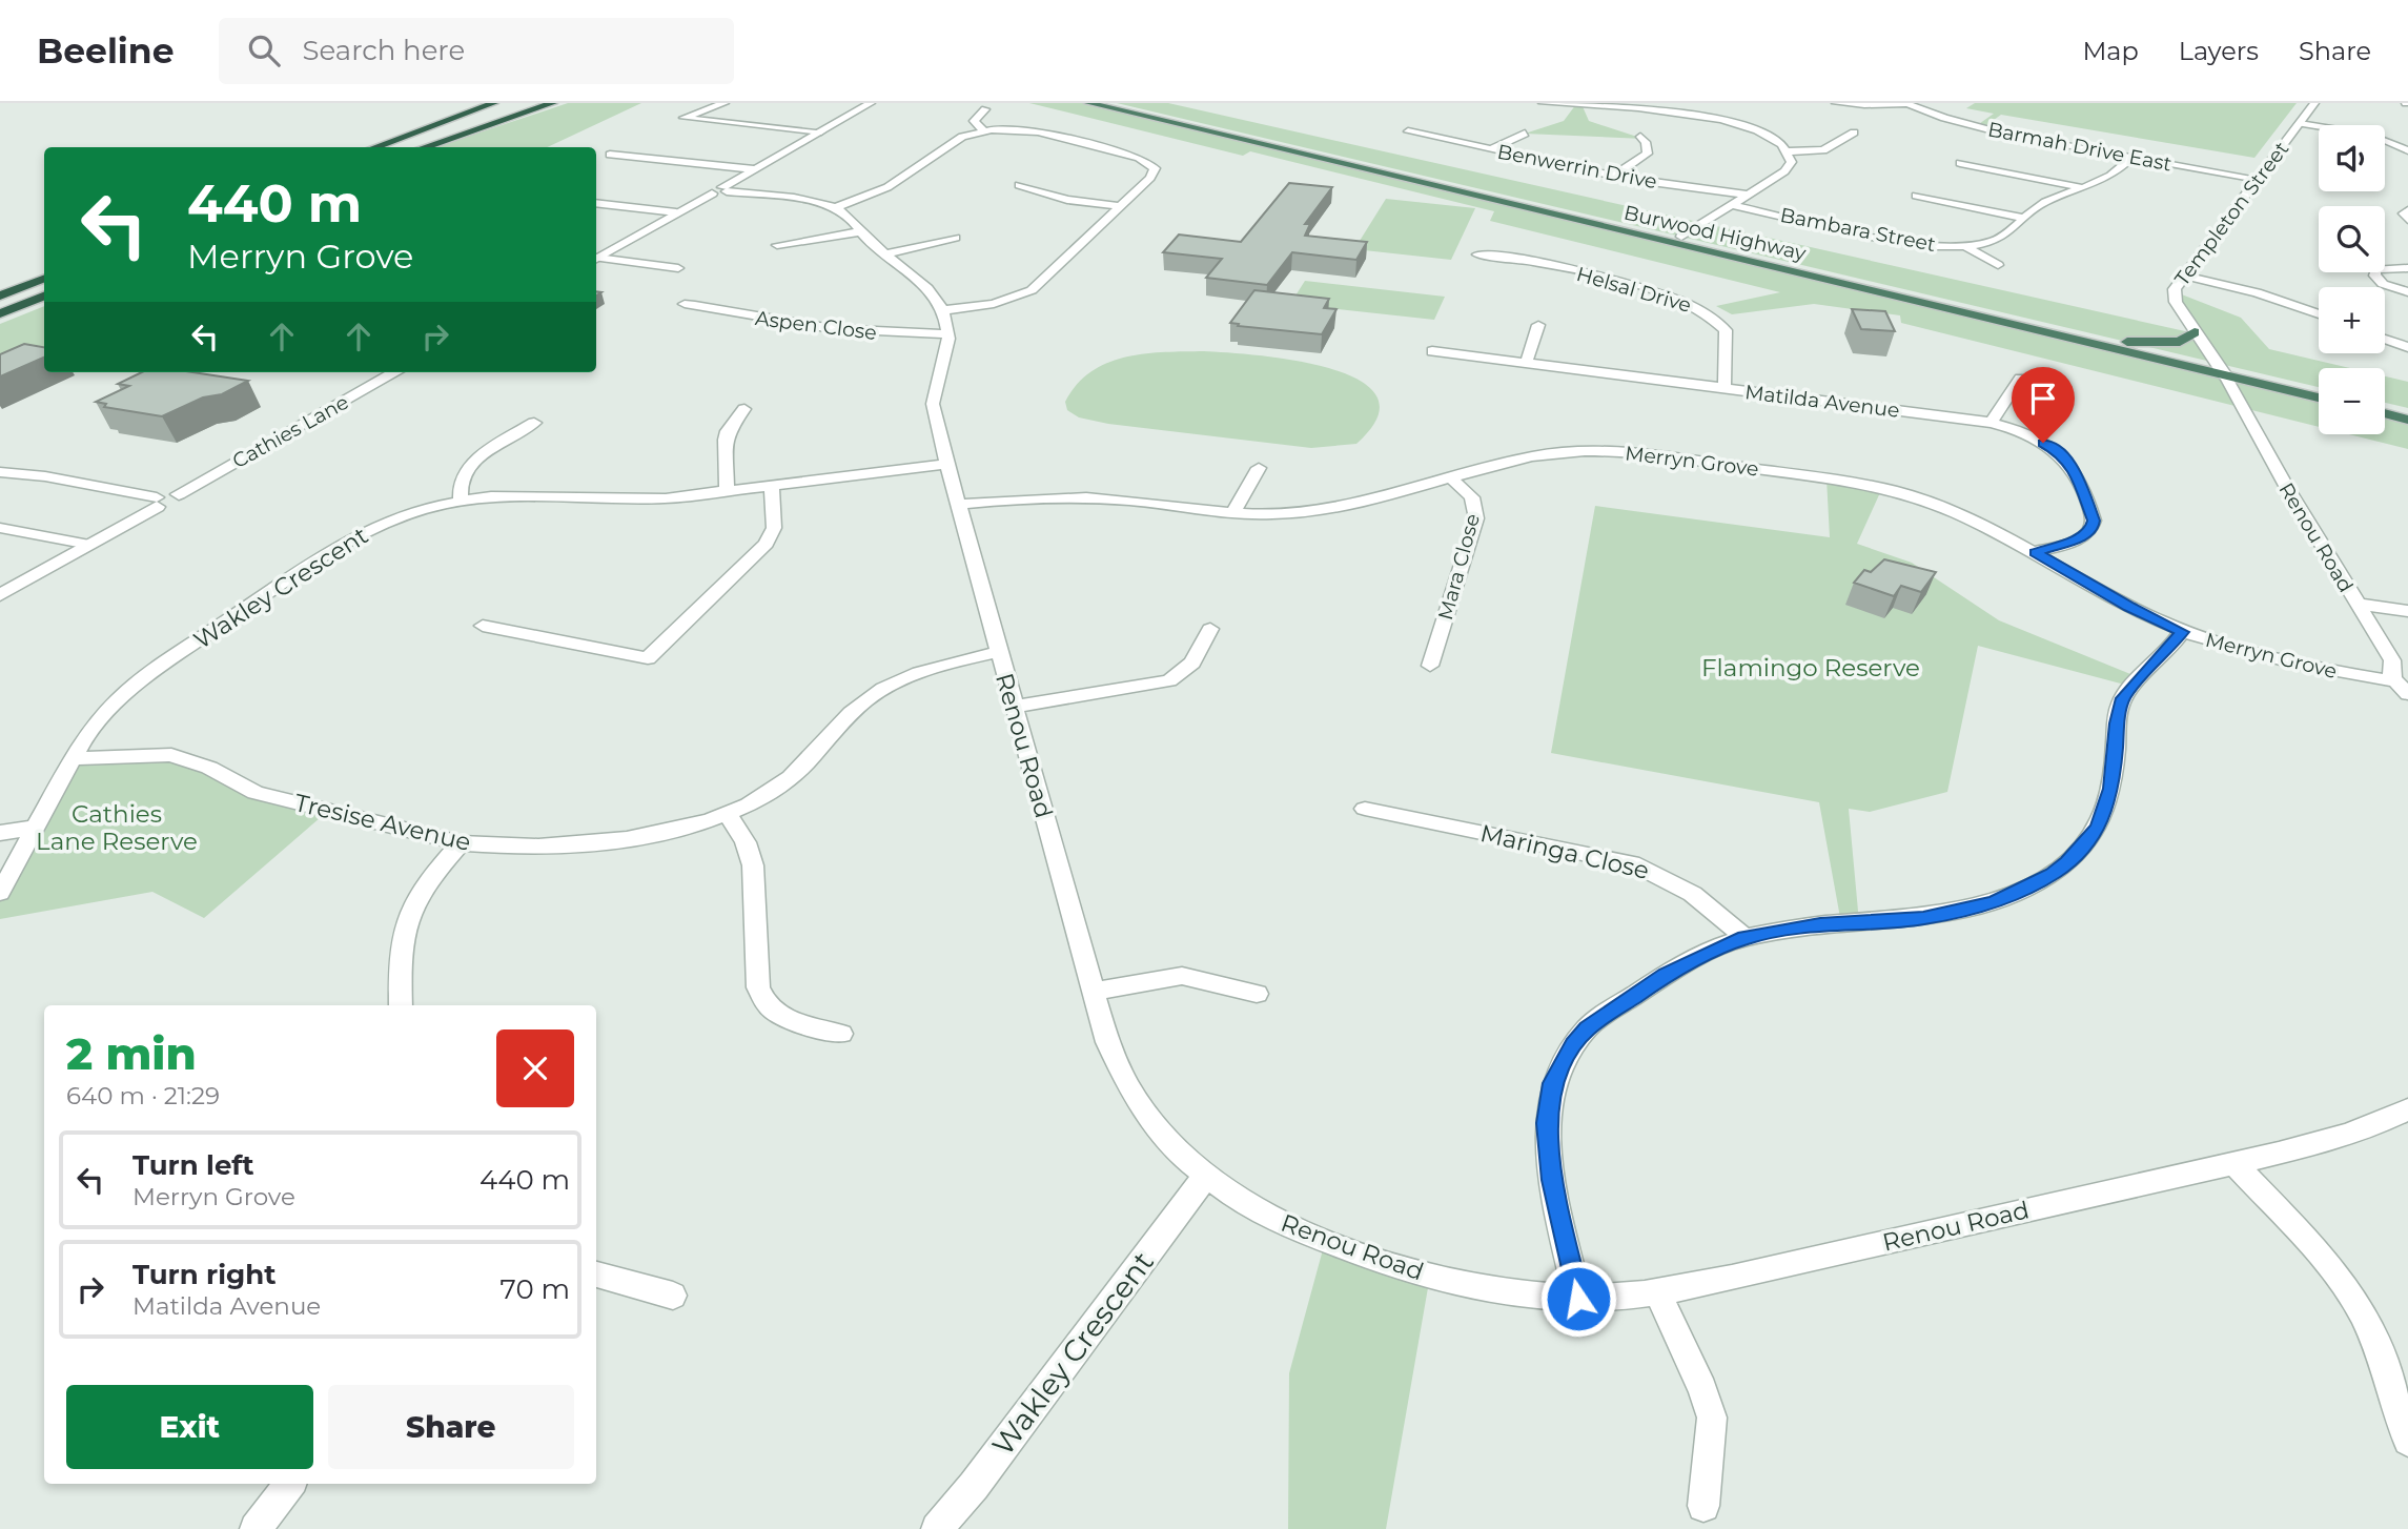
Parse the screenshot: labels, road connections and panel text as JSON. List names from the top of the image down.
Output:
{
  "streets": {
    "highway": ["Burwood Highway"],
    "street": [
      "Barmah Drive East",
      "Benwerrin Drive",
      "Templeton Street",
      "Bambara Street",
      "Helsal Drive",
      "Aspen Close",
      "Matilda Avenue",
      "Cathies Lane",
      "Merryn Grove",
      "Renou Road",
      "Mara Close",
      "Wakley Crescent",
      "Tresise Avenue",
      "Maringa Close"
    ]
  },
  "crossings": [
    ["Barmah Drive East", "Templeton Street"],
    ["Barmah Drive East", "Bambara Street"],
    ["Templeton Street", "Burwood Highway"],
    ["Templeton Street", "Renou Road"],
    ["Burwood Highway", "Renou Road"],
    ["Helsal Drive", "Matilda Avenue"],
    ["Aspen Close", "Renou Road"],
    ["Matilda Avenue", "Merryn Grove"],
    ["Merryn Grove", "Renou Road"],
    ["Merryn Grove", "Mara Close"],
    ["Renou Road", "Wakley Crescent"],
    ["Renou Road", "Tresise Avenue"],
    ["Wakley Crescent", "Tresise Avenue"]
  ],
  "parks": ["Flamingo Reserve", "Cathies Lane Reserve"],
  "page": {
    "header": "Beeline",
    "search": "Search here",
    "nav": ["Map", "Layers", "Share"],
    "map_buttons": ["+", "−"],
    "turn": ["440 m", "Merryn Grove"],
    "heading": ["2 min", "640 m · 21:29"],
    "list": [
      {
        "name": "Turn left",
        "note": "Merryn Grove",
        "value": "440 m"
      },
      {
        "name": "Turn right",
        "note": "Matilda Avenue",
        "value": "70 m"
      }
    ],
    "buttons": ["Exit", "Share"]
  }
}
